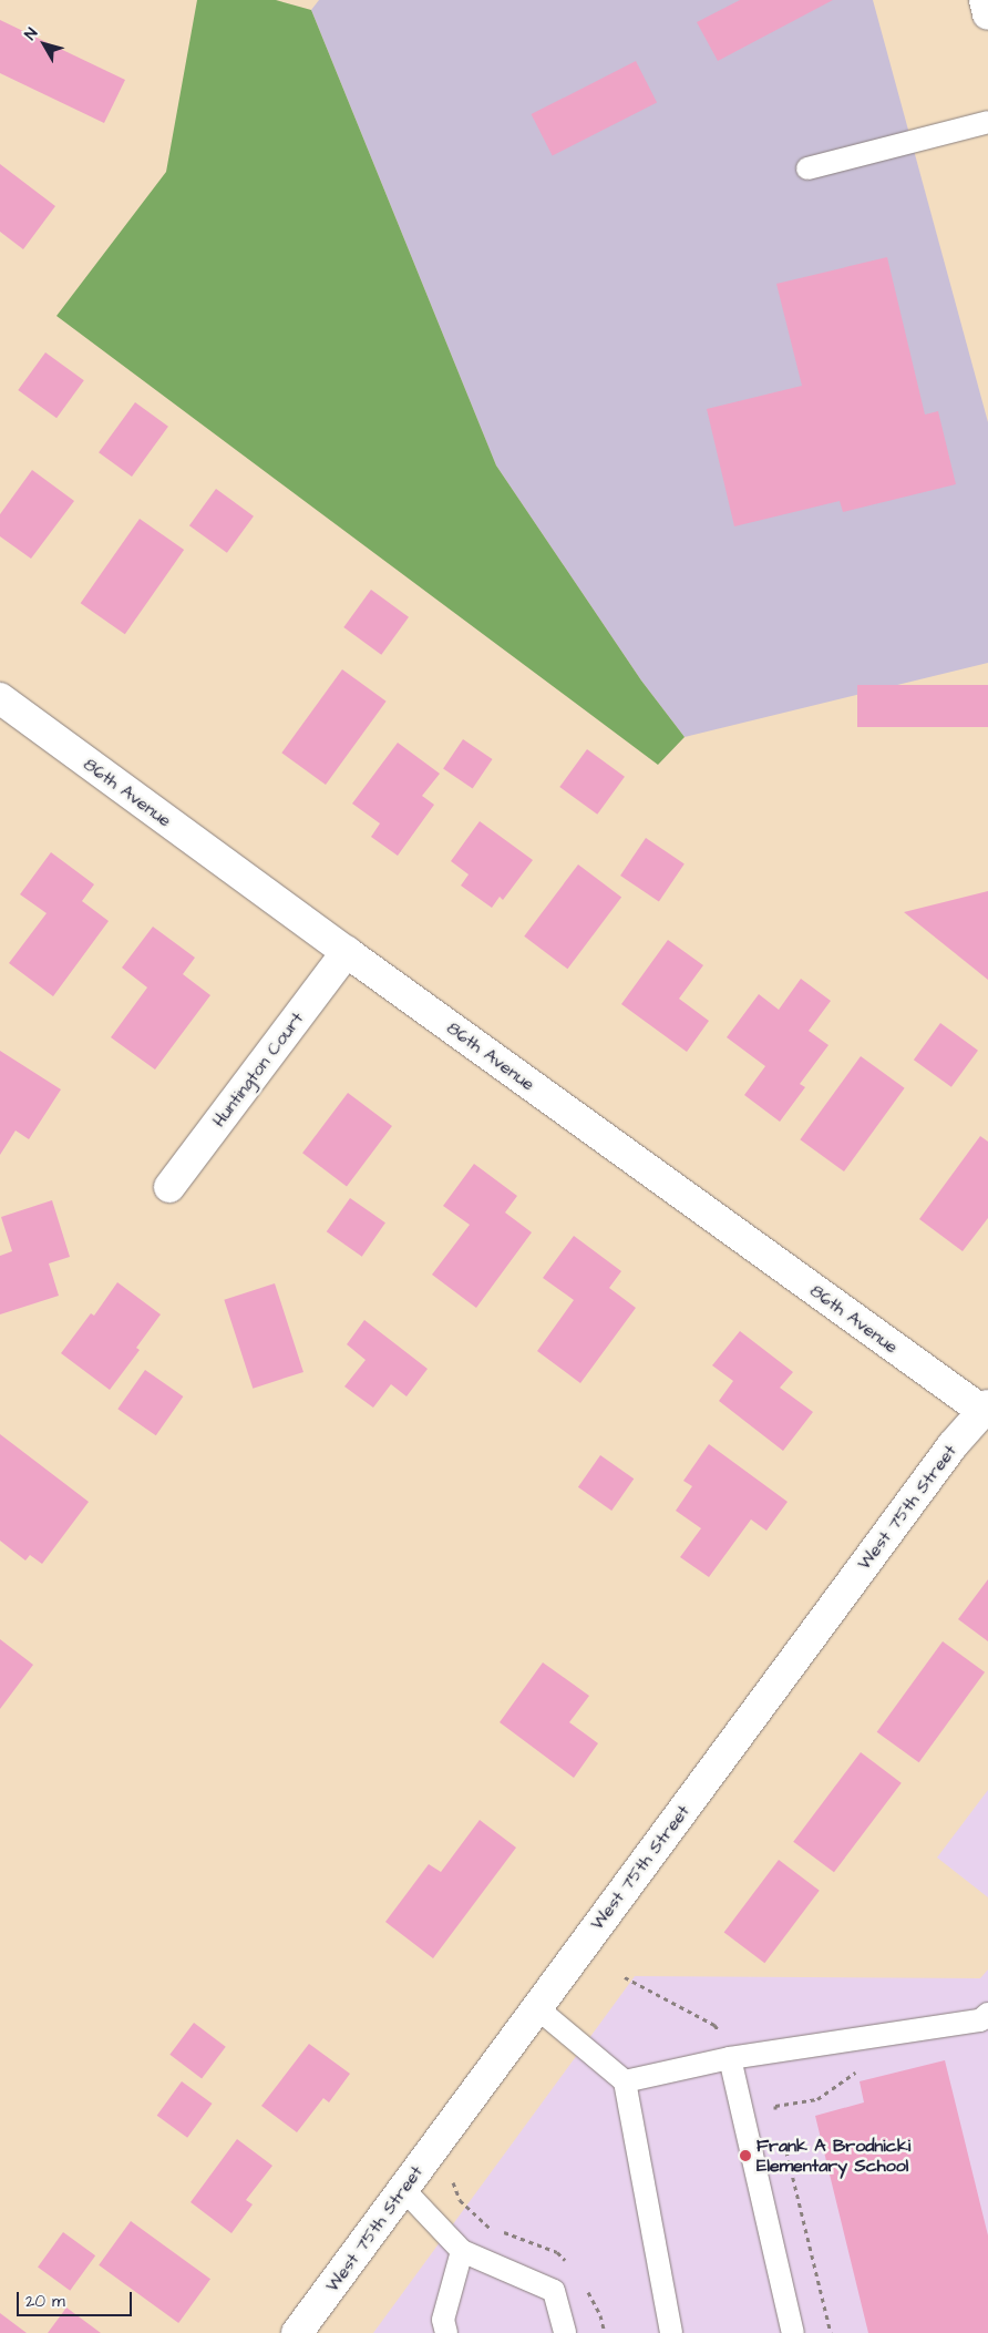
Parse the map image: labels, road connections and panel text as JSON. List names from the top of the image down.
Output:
{
  "streets": {
    "street": ["86th Avenue", "Huntington Court", "West 75th Street"]
  },
  "crossings": [
    ["86th Avenue", "Huntington Court"],
    ["86th Avenue", "West 75th Street"]
  ],
  "places": ["Frank A Brodnicki Elementary School"],
  "scale_bar": "20 m",
  "north": "top left"
}
